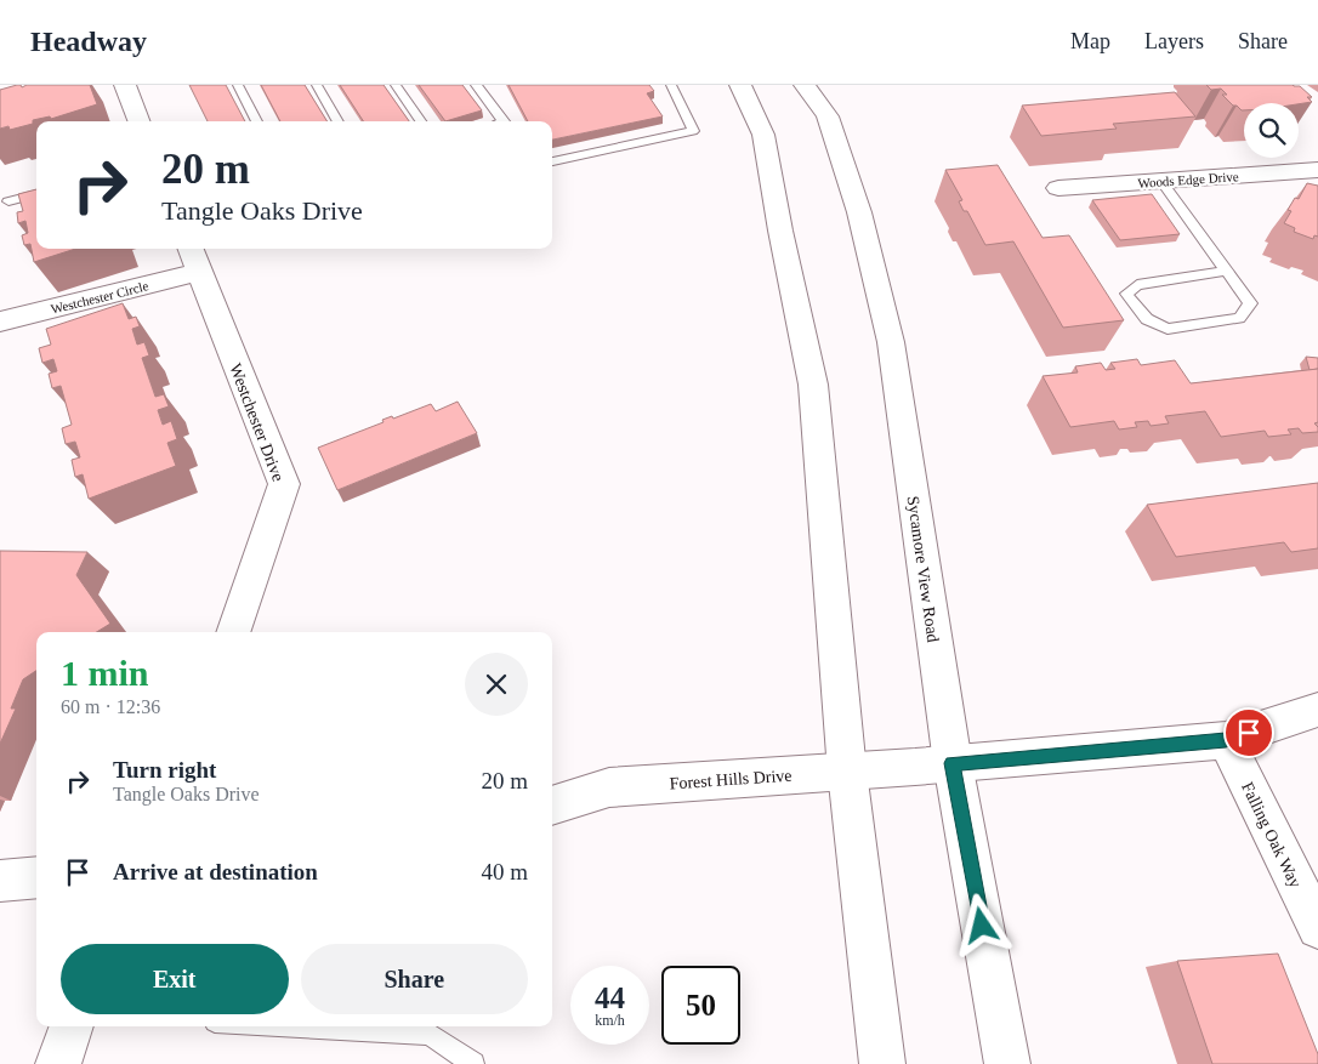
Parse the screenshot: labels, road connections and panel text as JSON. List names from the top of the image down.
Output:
{
  "streets": {
    "main road": [
      "Woods Edge Drive",
      "Westchester Circle",
      "Westchester Drive",
      "Sycamore View Road",
      "Forest Hills Drive",
      "Falling Oak Way"
    ]
  },
  "crossings": [
    ["Westchester Circle", "Westchester Drive"],
    ["Sycamore View Road", "Forest Hills Drive"],
    ["Forest Hills Drive", "Falling Oak Way"]
  ],
  "page": {
    "header": "Headway",
    "nav": ["Map", "Layers", "Share"],
    "turn": ["20 m", "Tangle Oaks Drive"],
    "heading": ["1 min", "60 m · 12:36"],
    "list": [
      {
        "name": "Turn right",
        "note": "Tangle Oaks Drive",
        "value": "20 m"
      },
      {
        "name": "Arrive at destination",
        "value": "40 m"
      }
    ],
    "buttons": ["Exit", "Share"],
    "speed": "44 km/h",
    "limit": "50"
  }
}
